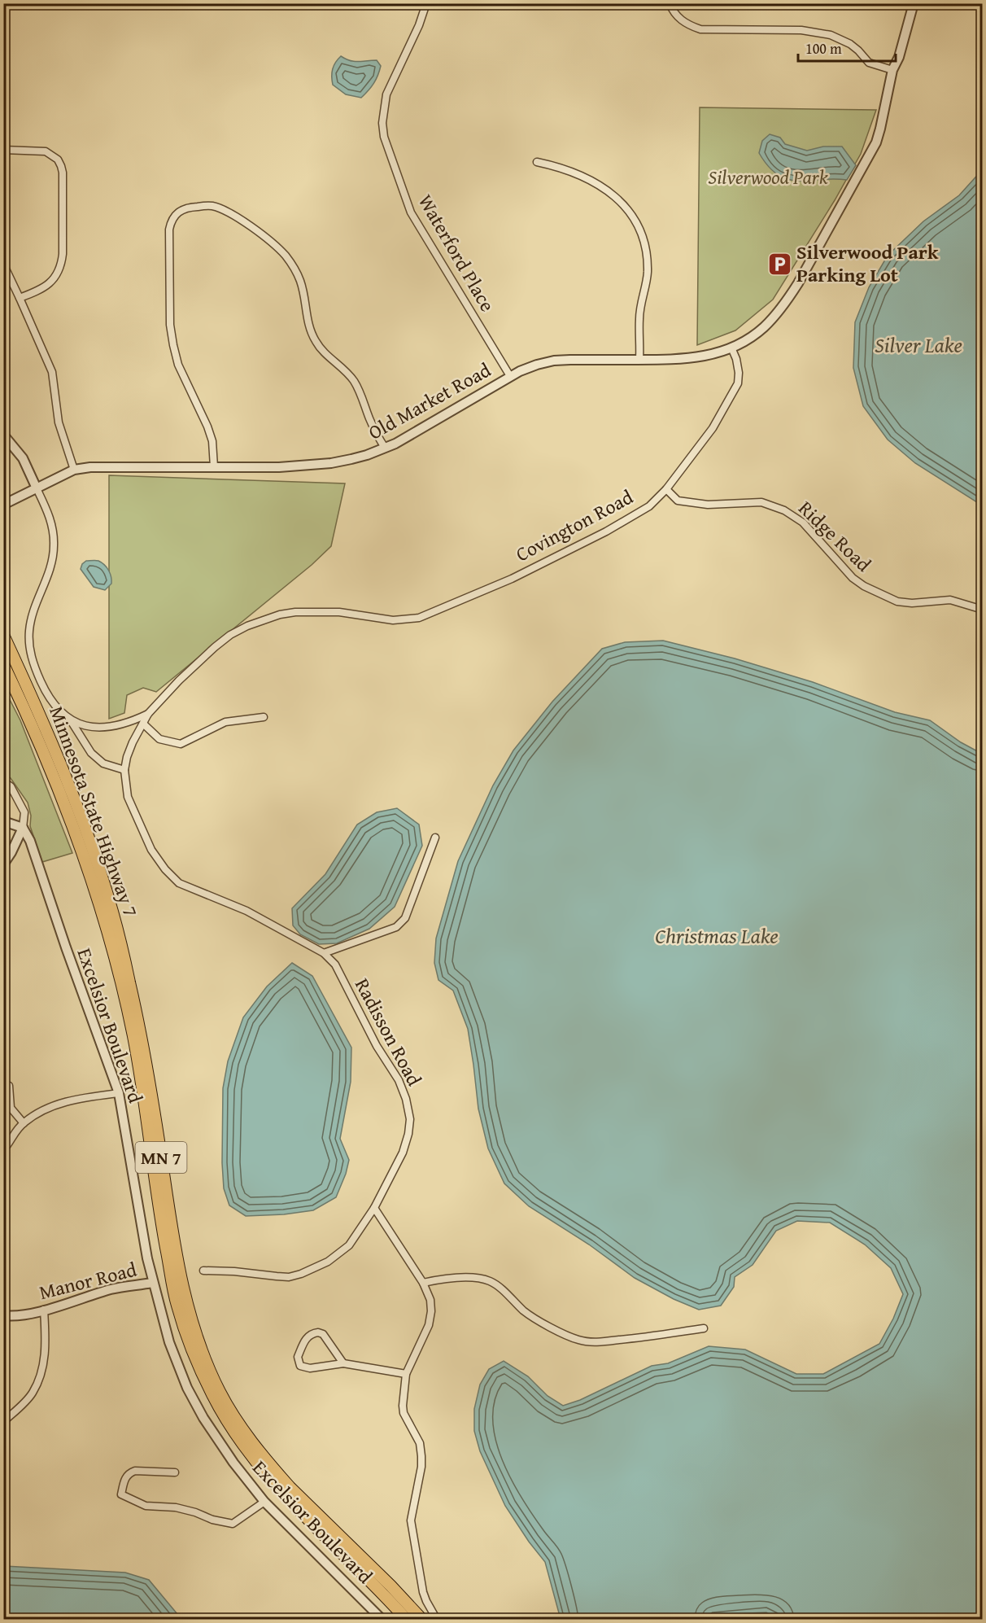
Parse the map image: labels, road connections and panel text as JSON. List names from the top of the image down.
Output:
{
  "streets": {
    "main road": ["Minnesota State Highway 7", "MN 7"],
    "street": [
      "Waterford Place",
      "Old Market Road",
      "Covington Road",
      "Ridge Road",
      "Excelsior Boulevard",
      "Radisson Road",
      "Manor Road"
    ]
  },
  "crossings": [
    ["Waterford Place", "Old Market Road"],
    ["Old Market Road", "Covington Road"],
    ["Covington Road", "Ridge Road"],
    ["Covington Road", "Radisson Road"],
    ["Excelsior Boulevard", "Manor Road"]
  ],
  "water": ["Silver Lake", "Christmas Lake"],
  "parks": ["Silverwood Park"],
  "places": {
    "parking": ["Silverwood Park Parking Lot"]
  },
  "scale_bar": "100 m"
}
